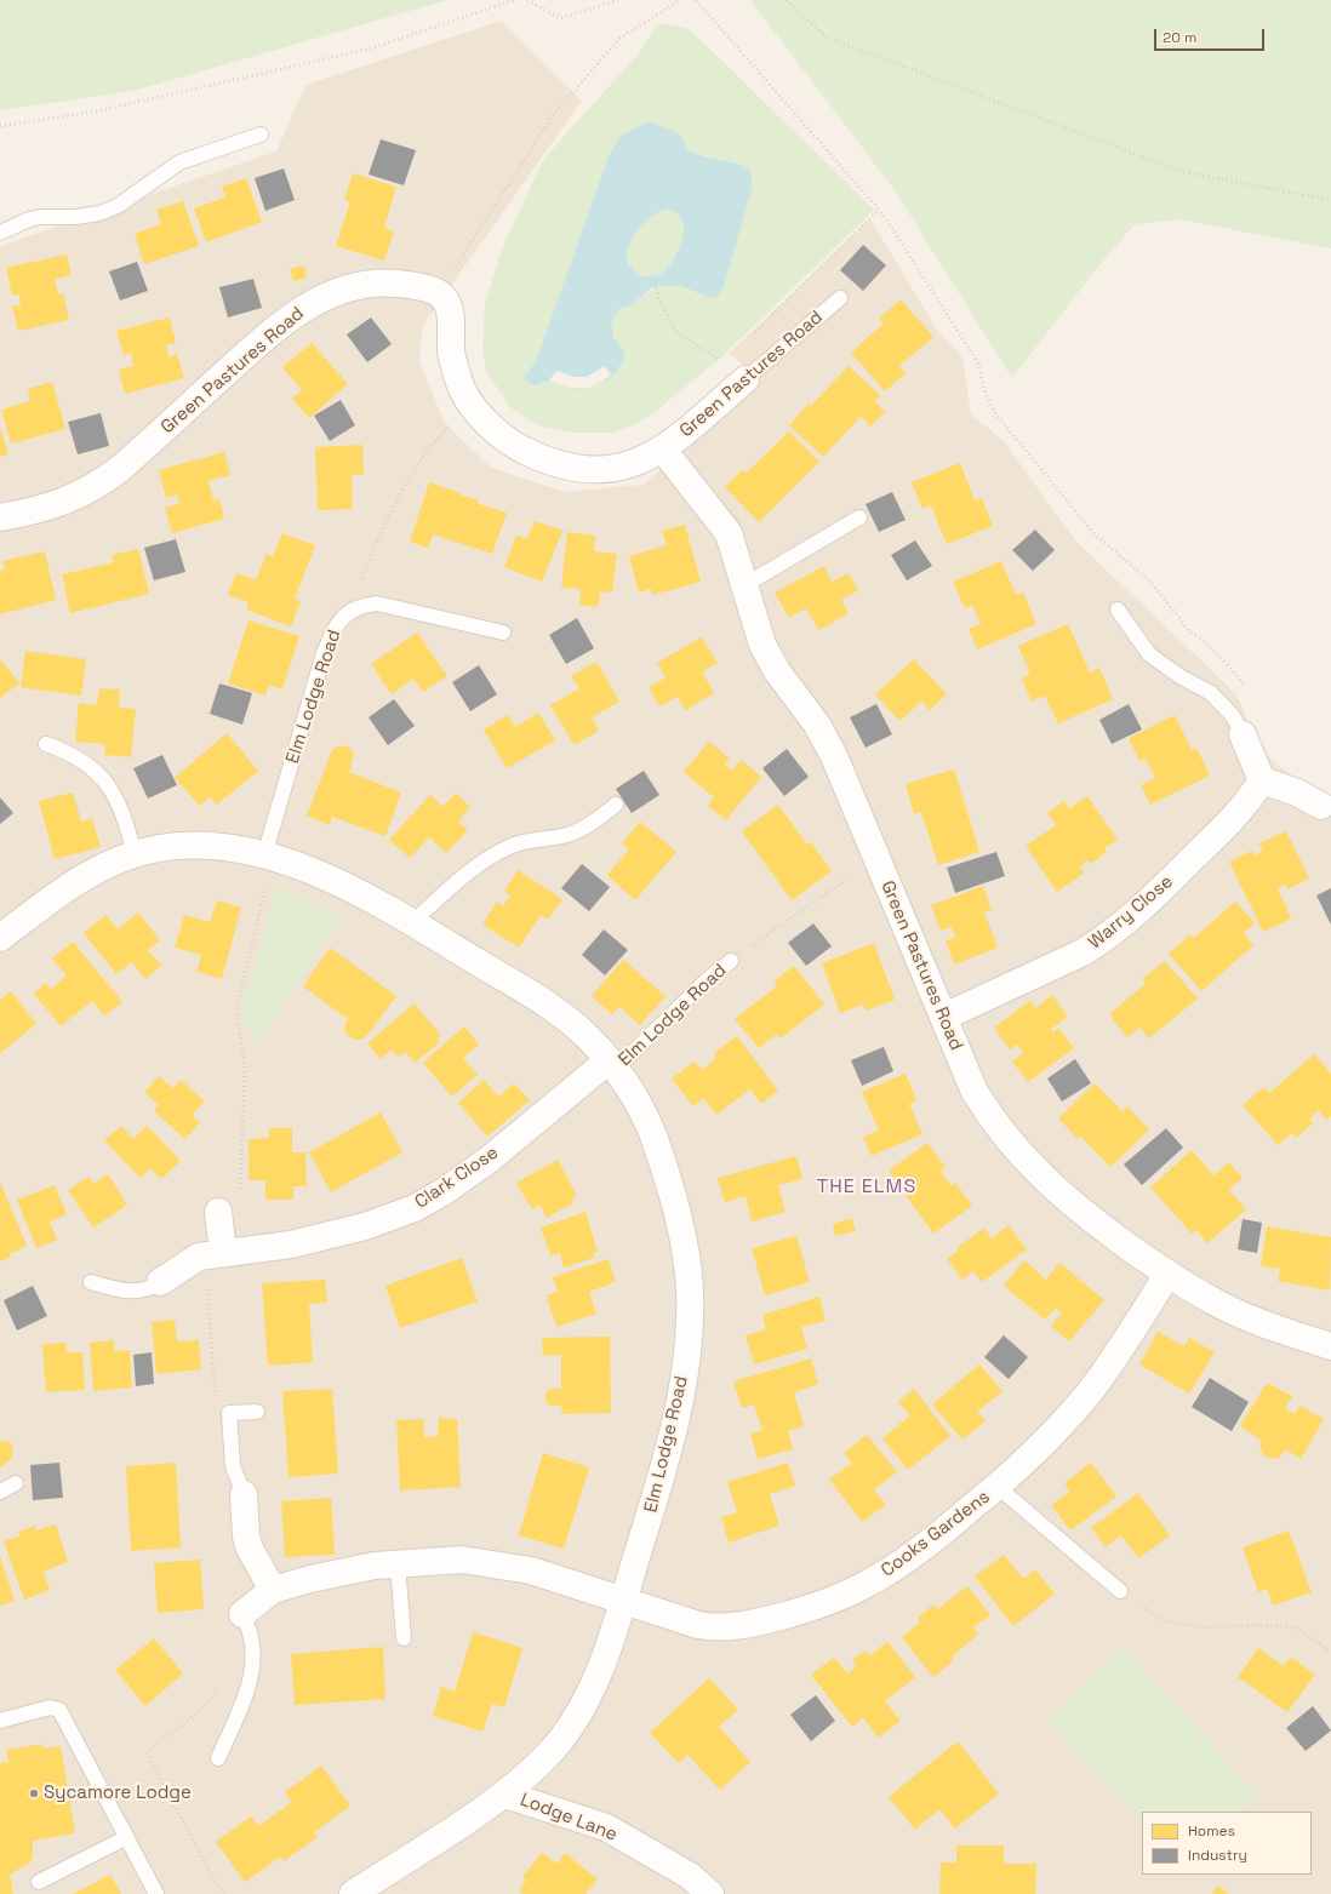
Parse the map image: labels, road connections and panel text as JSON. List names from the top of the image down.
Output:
{
  "streets": {
    "street": [
      "Green Pastures Road",
      "Elm Lodge Road",
      "Warry Close",
      "Clark Close",
      "Cooks Gardens",
      "Lodge Lane"
    ]
  },
  "crossings": [
    ["Green Pastures Road", "Warry Close"],
    ["Green Pastures Road", "Cooks Gardens"],
    ["Elm Lodge Road", "Clark Close"],
    ["Elm Lodge Road", "Cooks Gardens"],
    ["Elm Lodge Road", "Lodge Lane"]
  ],
  "districts": ["THE ELMS"],
  "places": ["Sycamore Lodge"],
  "legend": ["Homes", "Industry"],
  "scale_bar": "20 m"
}
